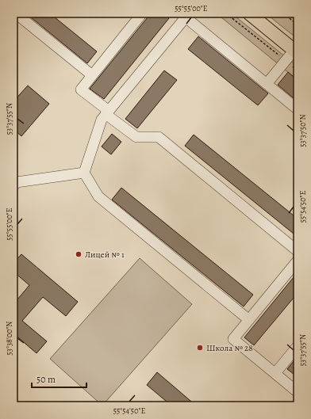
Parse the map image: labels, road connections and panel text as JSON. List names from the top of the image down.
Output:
{
  "places": ["Лицей № 1", "Школа № 28"],
  "scale_bar": "50 m",
  "coordinates": [
    "55°55'00\"E",
    "53°37'55\"N",
    "53°37'50\"N",
    "55°54'50\"E",
    "53°38'00\"N"
  ]
}
